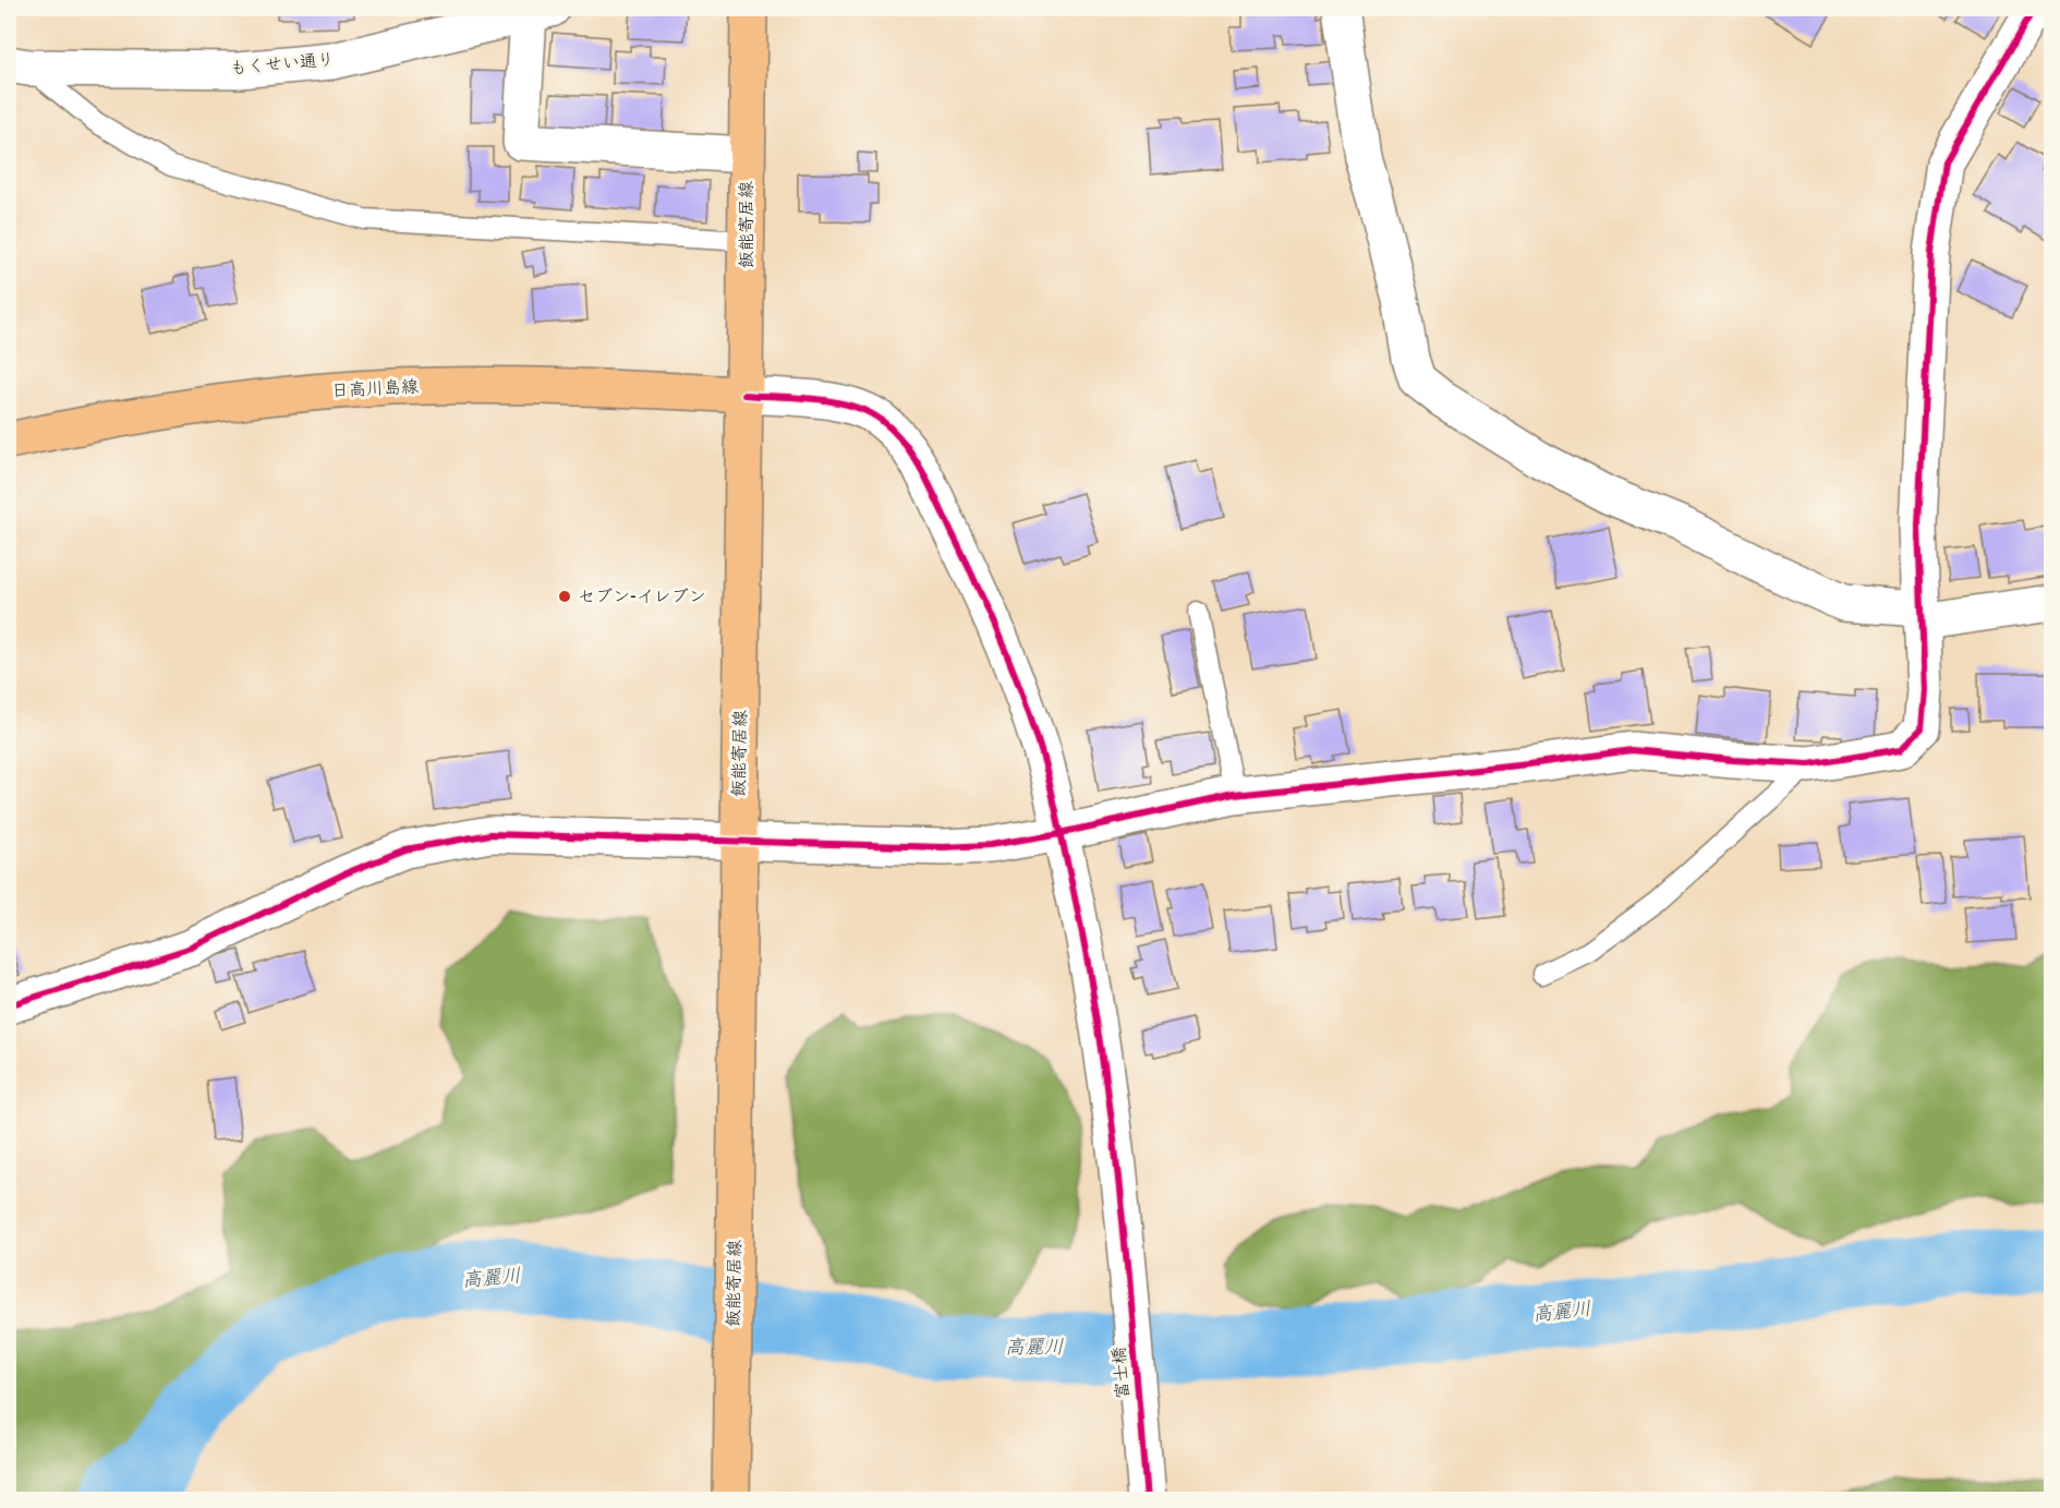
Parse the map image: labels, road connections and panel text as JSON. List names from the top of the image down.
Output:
{
  "streets": {
    "main road": ["飯能寄居線", "日高川島線"],
    "street": ["もくせい通り", "富士橋"]
  },
  "crossings": [
    ["飯能寄居線", "日高川島線"],
    ["飯能寄居線", "富士橋"],
    ["日高川島線", "富士橋"]
  ],
  "water": ["高麗川"],
  "places": ["セブン-イレブン"]
}
